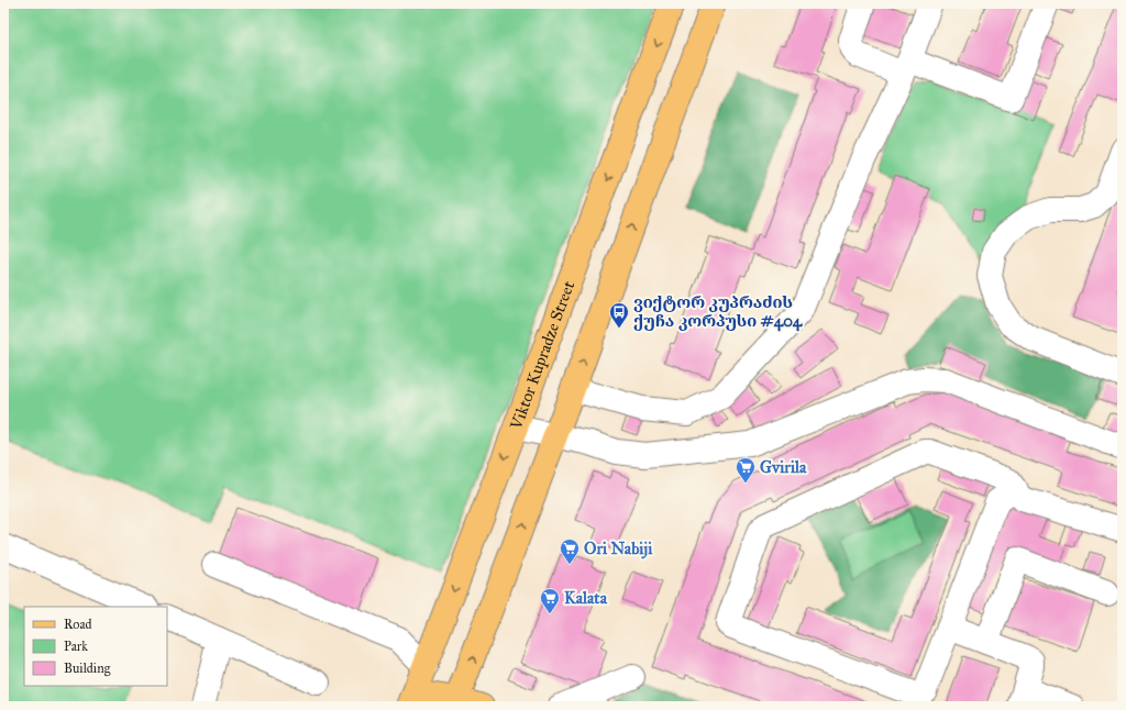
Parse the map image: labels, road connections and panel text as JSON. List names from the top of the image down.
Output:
{
  "streets": {
    "main road": ["Viktor Kupradze Street"]
  },
  "places": {
    "bus stop": ["ვიქტორ კუპრაძის ქუჩა კორპუსი #404"],
    "supermarket": ["Gvirila", "Ori Nabiji", "Kalata"]
  },
  "legend": ["Road", "Park", "Building"]
}
